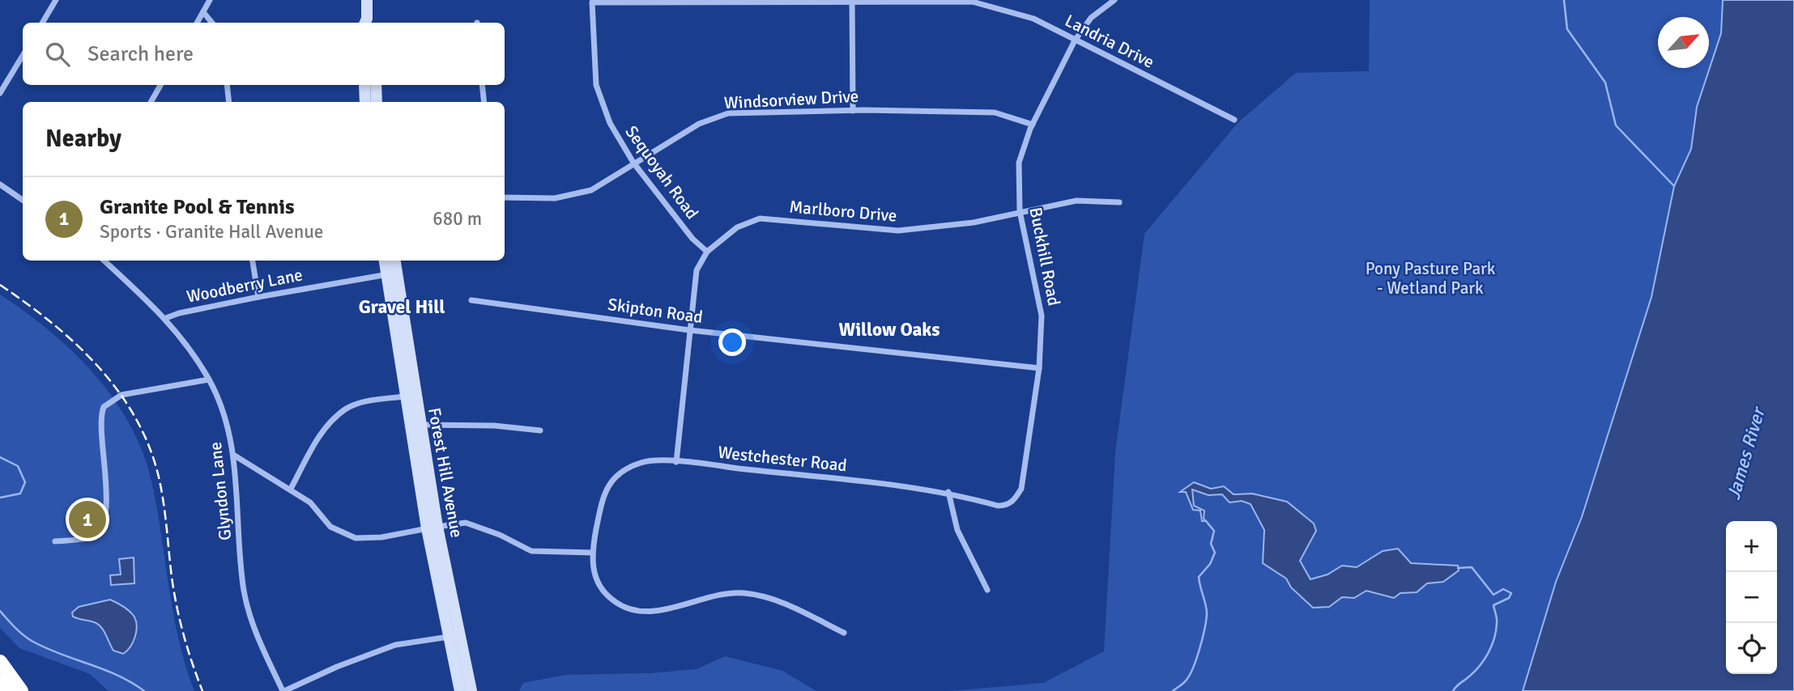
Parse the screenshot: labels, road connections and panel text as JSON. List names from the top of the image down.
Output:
{
  "streets": {
    "main road": ["Forest Hill Avenue"],
    "street": [
      "Landria Drive",
      "Windsorview Drive",
      "Sequoyah Road",
      "Marlboro Drive",
      "Buckhill Road",
      "Woodberry Lane",
      "Skipton Road",
      "Westchester Road",
      "Glyndon Lane"
    ]
  },
  "crossings": [
    ["Landria Drive", "Sequoyah Road"],
    ["Landria Drive", "Buckhill Road"],
    ["Windsorview Drive", "Sequoyah Road"],
    ["Windsorview Drive", "Buckhill Road"],
    ["Sequoyah Road", "Marlboro Drive"],
    ["Marlboro Drive", "Buckhill Road"],
    ["Buckhill Road", "Skipton Road"],
    ["Buckhill Road", "Westchester Road"],
    ["Woodberry Lane", "Forest Hill Avenue"],
    ["Woodberry Lane", "Glyndon Lane"]
  ],
  "districts": ["Gravel Hill", "Willow Oaks"],
  "water": ["James River"],
  "parks": ["Pony Pasture Park - Wetland Park"],
  "north": "top right",
  "page": {
    "search": "Search here",
    "heading": "Nearby",
    "list": [
      {
        "mark": "1",
        "name": "Granite Pool & Tennis",
        "note": "Sports · Granite Hall Avenue",
        "value": "680 m"
      }
    ],
    "pins": "1",
    "map_buttons": ["+", "−"]
  }
}
